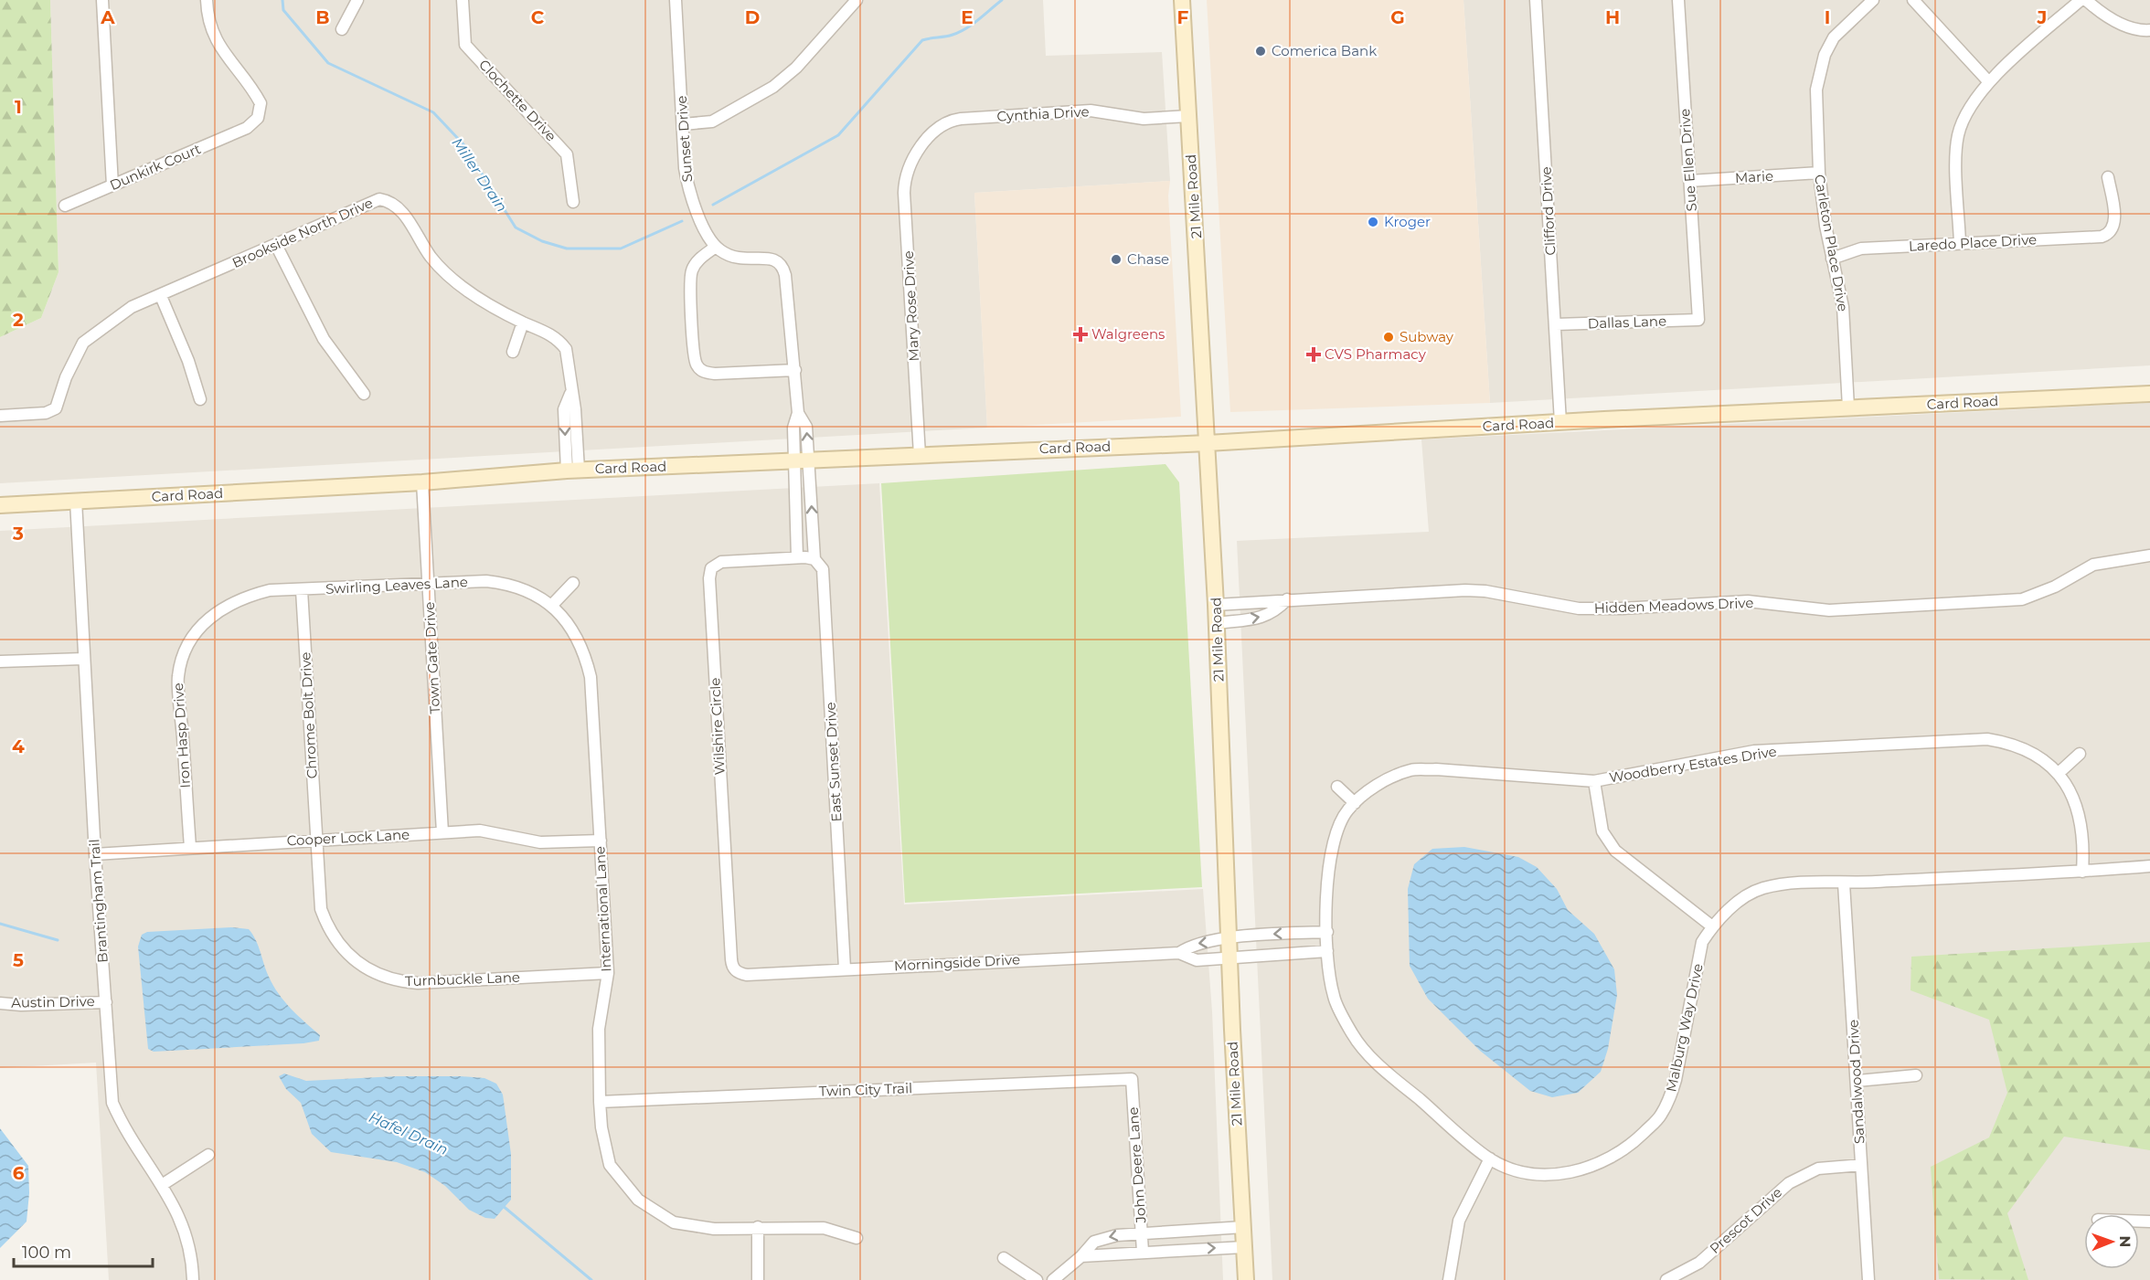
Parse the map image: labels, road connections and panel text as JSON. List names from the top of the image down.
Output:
{
  "streets": {
    "street": [
      "Clochette Drive",
      "Cynthia Drive",
      "Sunset Drive",
      "Sue Ellen Drive",
      "Dunkirk Court",
      "Marie",
      "21 Mile Road",
      "Clifford Drive",
      "Brookside North Drive",
      "Carleton Place Drive",
      "Laredo Place Drive",
      "Mary Rose Drive",
      "Dallas Lane",
      "Card Road",
      "Swirling Leaves Lane",
      "Hidden Meadows Drive",
      "Town Gate Drive",
      "Chrome Bolt Drive",
      "Wilshire Circle",
      "Iron Hasp Drive",
      "East Sunset Drive",
      "Woodberry Estates Drive",
      "Cooper Lock Lane",
      "Brantingham Trail",
      "International Lane",
      "Morningside Drive",
      "Turnbuckle Lane",
      "Austin Drive",
      "Malburg Way Drive",
      "Sandalwood Drive",
      "Twin City Trail",
      "John Deere Lane",
      "Prescot Drive"
    ]
  },
  "crossings": [
    ["Cynthia Drive", "21 Mile Road"],
    ["Cynthia Drive", "Mary Rose Drive"],
    ["Sue Ellen Drive", "Marie"],
    ["Sue Ellen Drive", "Dallas Lane"],
    ["Marie", "Carleton Place Drive"],
    ["21 Mile Road", "Card Road"],
    ["21 Mile Road", "Hidden Meadows Drive"],
    ["21 Mile Road", "Morningside Drive"],
    ["Clifford Drive", "Dallas Lane"],
    ["Clifford Drive", "Card Road"],
    ["Brookside North Drive", "Card Road"],
    ["Carleton Place Drive", "Laredo Place Drive"],
    ["Carleton Place Drive", "Card Road"],
    ["Mary Rose Drive", "Card Road"],
    ["Card Road", "Town Gate Drive"],
    ["Card Road", "East Sunset Drive"],
    ["Card Road", "Brantingham Trail"],
    ["Swirling Leaves Lane", "Town Gate Drive"],
    ["Swirling Leaves Lane", "Chrome Bolt Drive"],
    ["Swirling Leaves Lane", "Iron Hasp Drive"],
    ["Swirling Leaves Lane", "International Lane"],
    ["Town Gate Drive", "Cooper Lock Lane"],
    ["Chrome Bolt Drive", "Cooper Lock Lane"],
    ["Chrome Bolt Drive", "Turnbuckle Lane"],
    ["Wilshire Circle", "Morningside Drive"],
    ["Iron Hasp Drive", "Cooper Lock Lane"],
    ["East Sunset Drive", "Morningside Drive"],
    ["Woodberry Estates Drive", "Morningside Drive"],
    ["Woodberry Estates Drive", "Malburg Way Drive"],
    ["Cooper Lock Lane", "Brantingham Trail"],
    ["Cooper Lock Lane", "International Lane"],
    ["Cooper Lock Lane", "Turnbuckle Lane"],
    ["Brantingham Trail", "Austin Drive"],
    ["International Lane", "Turnbuckle Lane"],
    ["International Lane", "Twin City Trail"],
    ["Morningside Drive", "Malburg Way Drive"],
    ["Malburg Way Drive", "Sandalwood Drive"],
    ["Sandalwood Drive", "Prescot Drive"],
    ["Twin City Trail", "John Deere Lane"]
  ],
  "water": ["Miller Drain", "Hafel Drain"],
  "places": {
    "other": [
      "Comerica Bank",
      "Kroger",
      "Chase",
      "Subway"
    ],
    "health": ["Walgreens", "CVS Pharmacy"]
  },
  "scale_bar": "100 m",
  "north": "right",
  "grid": {
    "columns": [
      "A",
      "B",
      "C",
      "D",
      "E",
      "F",
      "G",
      "H",
      "I",
      "J"
    ],
    "rows": [
      "1",
      "2",
      "3",
      "4",
      "5",
      "6"
    ]
  }
}
